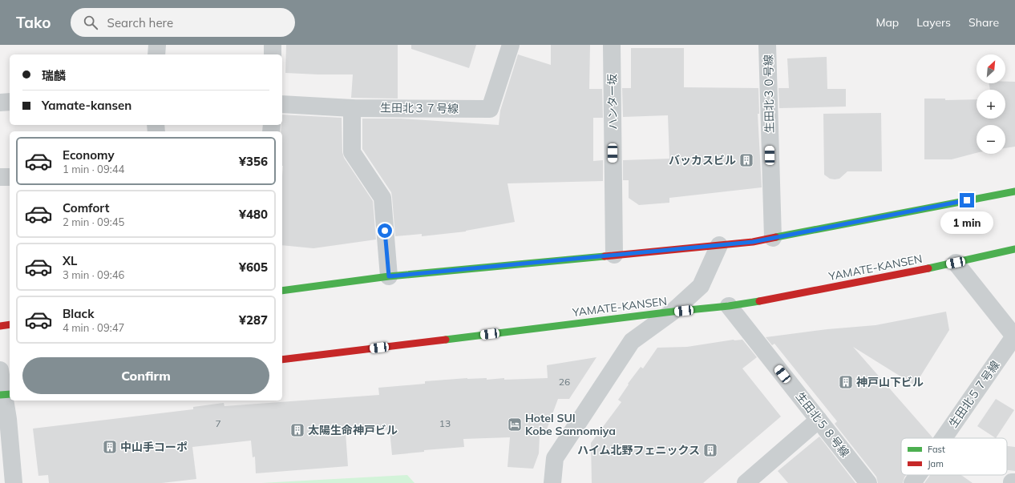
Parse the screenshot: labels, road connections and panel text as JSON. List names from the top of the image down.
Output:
{
  "streets": {
    "main road": ["YAMATE-KANSEN"],
    "street": [
      "生田北３０号線",
      "ハンター坂",
      "生田北３７号線",
      "生田北５７号線",
      "生田北５８号線"
    ]
  },
  "crossings": [
    ["YAMATE-KANSEN", "生田北５８号線"]
  ],
  "places": {
    "building": [
      "バッカスビル",
      "神戸山下ビル",
      "太陽生命神戸ビル",
      "中山手コーポ",
      "ハイム北野フェニックス"
    ],
    "hotel": ["Hotel SUI Kobe Sannomiya"]
  },
  "house_numbers": ["26", "7", "13"],
  "legend": ["Fast", "Jam"],
  "north": "top right",
  "page": {
    "header": "Tako",
    "search": "Search here",
    "nav": ["Map", "Layers", "Share"],
    "map_buttons": ["+", "−"],
    "banner": ["瑞麟", "Yamate-kansen"],
    "list": [
      {
        "name": "Economy",
        "note": "1 min · 09:44",
        "value": "¥356"
      },
      {
        "name": "Comfort",
        "note": "2 min · 09:45",
        "value": "¥480"
      },
      {
        "name": "XL",
        "note": "3 min · 09:46",
        "value": "¥605"
      },
      {
        "name": "Black",
        "note": "4 min · 09:47",
        "value": "¥287"
      }
    ],
    "bubble": "1 min",
    "buttons": "Confirm"
  }
}
